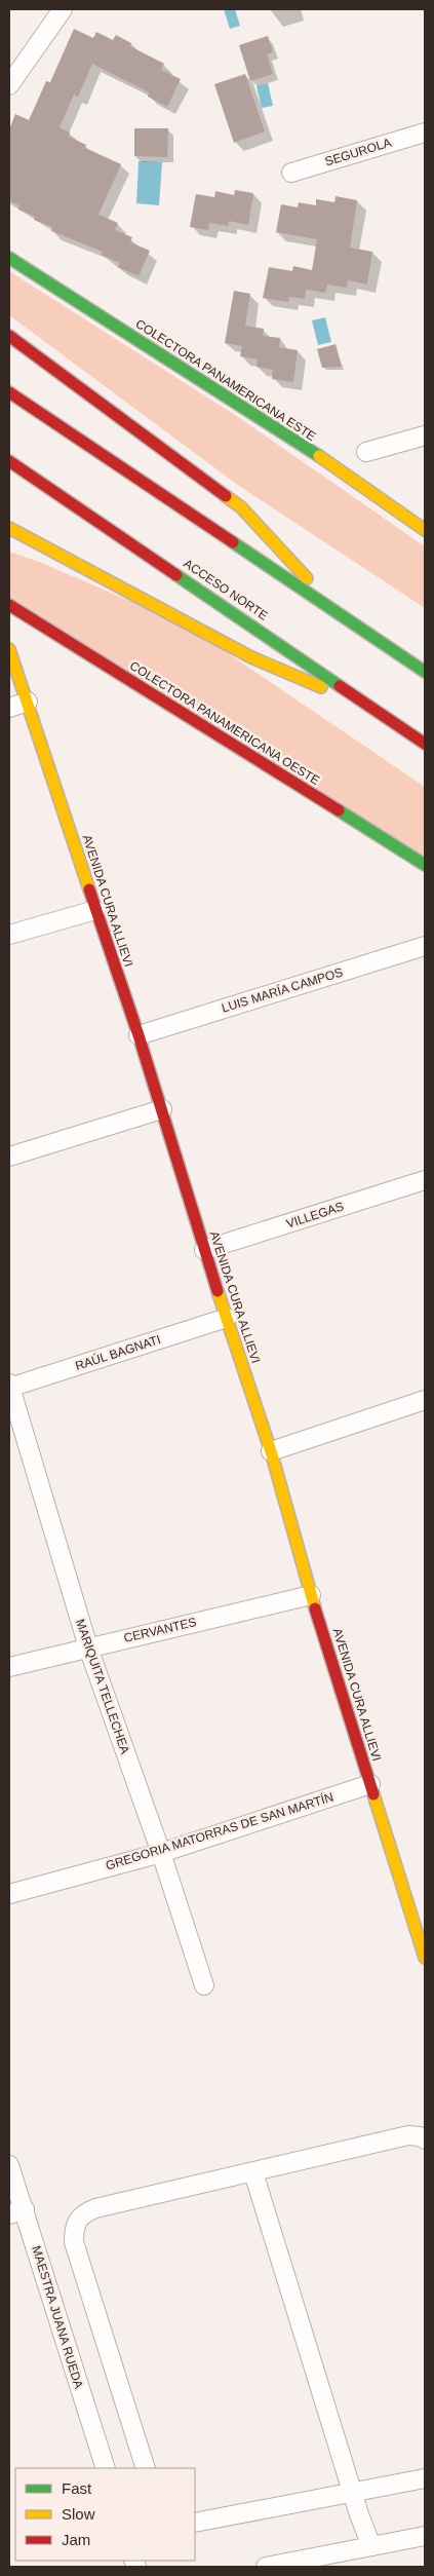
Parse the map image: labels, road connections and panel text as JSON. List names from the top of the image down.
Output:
{
  "streets": {
    "main road": [
      "COLECTORA PANAMERICANA ESTE",
      "ACCESO NORTE",
      "COLECTORA PANAMERICANA OESTE",
      "AVENIDA CURA ALLIEVI"
    ],
    "street": [
      "SEGUROLA",
      "LUIS MARÍA CAMPOS",
      "VILLEGAS",
      "RAÚL BAGNATI",
      "CERVANTES",
      "MARIQUITA TELLECHEA",
      "GREGORIA MATORRAS DE SAN MARTÍN",
      "MAESTRA JUANA RUEDA"
    ]
  },
  "crossings": [
    ["AVENIDA CURA ALLIEVI", "LUIS MARÍA CAMPOS"],
    ["AVENIDA CURA ALLIEVI", "VILLEGAS"],
    ["AVENIDA CURA ALLIEVI", "RAÚL BAGNATI"],
    ["AVENIDA CURA ALLIEVI", "CERVANTES"],
    ["AVENIDA CURA ALLIEVI", "GREGORIA MATORRAS DE SAN MARTÍN"],
    ["RAÚL BAGNATI", "MARIQUITA TELLECHEA"],
    ["CERVANTES", "MARIQUITA TELLECHEA"],
    ["MARIQUITA TELLECHEA", "GREGORIA MATORRAS DE SAN MARTÍN"]
  ],
  "legend": ["Fast", "Slow", "Jam"]
}
